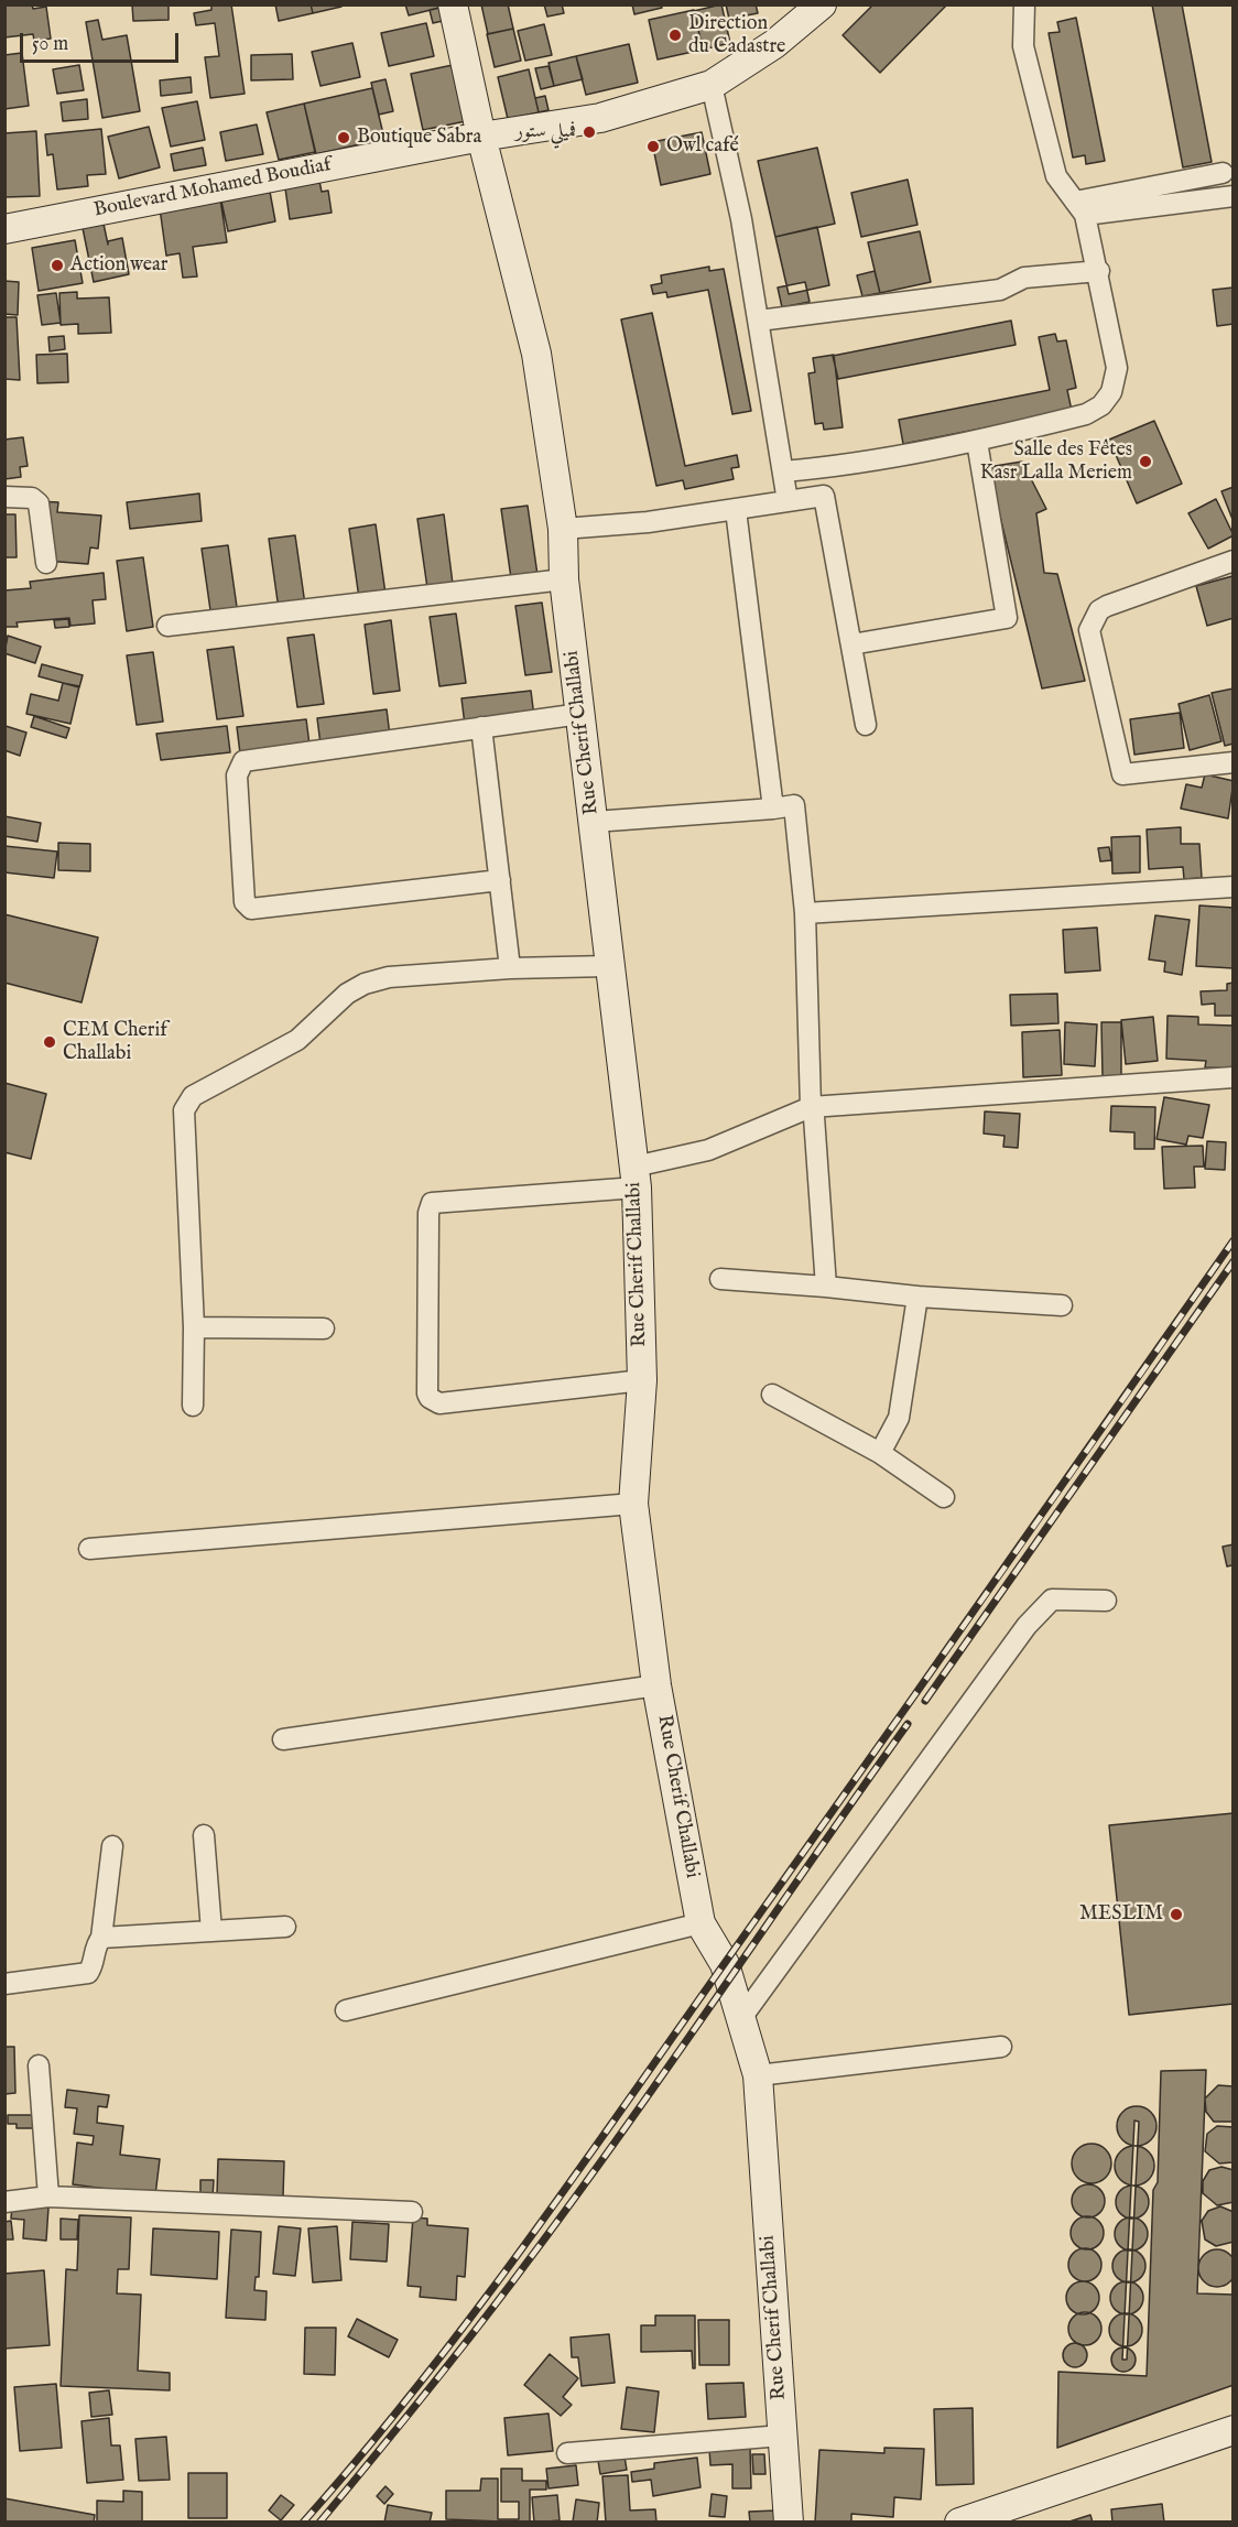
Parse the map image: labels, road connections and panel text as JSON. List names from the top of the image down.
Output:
{
  "streets": {
    "street": ["Boulevard Mohamed Boudiaf", "Rue Cherif Challabi"]
  },
  "crossings": [
    ["Boulevard Mohamed Boudiaf", "Rue Cherif Challabi"]
  ],
  "places": [
    "Direction du Cadastre",
    "فميلي ستور",
    "Boutique Sabra",
    "Owl café",
    "Action wear",
    "Salle des Fêtes Kasr Lalla Meriem",
    "CEM Cherif Challabi",
    "MESLIM"
  ],
  "scale_bar": "50 m"
}
